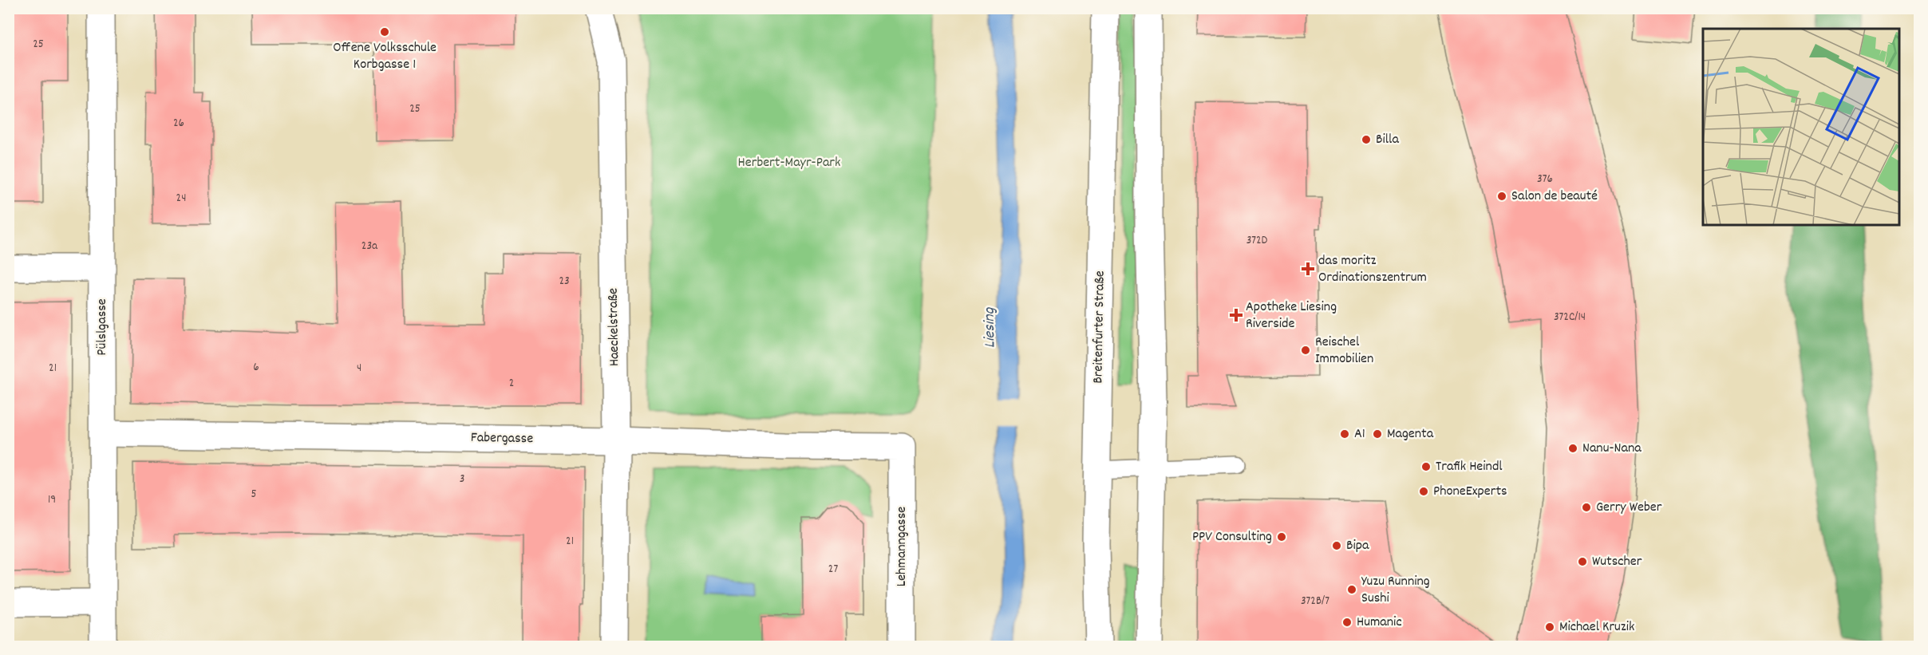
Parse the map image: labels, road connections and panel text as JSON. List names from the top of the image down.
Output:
{
  "streets": {
    "street": [
      "Pülslgasse",
      "Haeckelstraße",
      "Breitenfurter Straße",
      "Fabergasse",
      "Lehmanngasse"
    ]
  },
  "crossings": [
    ["Pülslgasse", "Fabergasse"],
    ["Haeckelstraße", "Fabergasse"],
    ["Fabergasse", "Lehmanngasse"]
  ],
  "water": ["Liesing"],
  "parks": ["Herbert-Mayr-Park"],
  "places": {
    "other": [
      "Offene Volksschule Korbgasse 1",
      "Billa",
      "Salon de beauté",
      "Reischel Immobilien",
      "A1",
      "Magenta",
      "Nanu-Nana",
      "Trafik Heindl",
      "PhoneExperts",
      "Gerry Weber",
      "PPV Consulting",
      "Bipa",
      "Wutscher",
      "Yuzu Running Sushi",
      "Humanic",
      "Michael Kruzik"
    ],
    "health": ["das moritz Ordinationszentrum", "Apotheke Liesing Riverside"]
  },
  "house_numbers": [
    "25",
    "25",
    "26",
    "376",
    "24",
    "372D",
    "23a",
    "23",
    "372C/14",
    "6",
    "21",
    "4",
    "2",
    "3",
    "5",
    "19",
    "21",
    "27",
    "372B/7"
  ]
}
